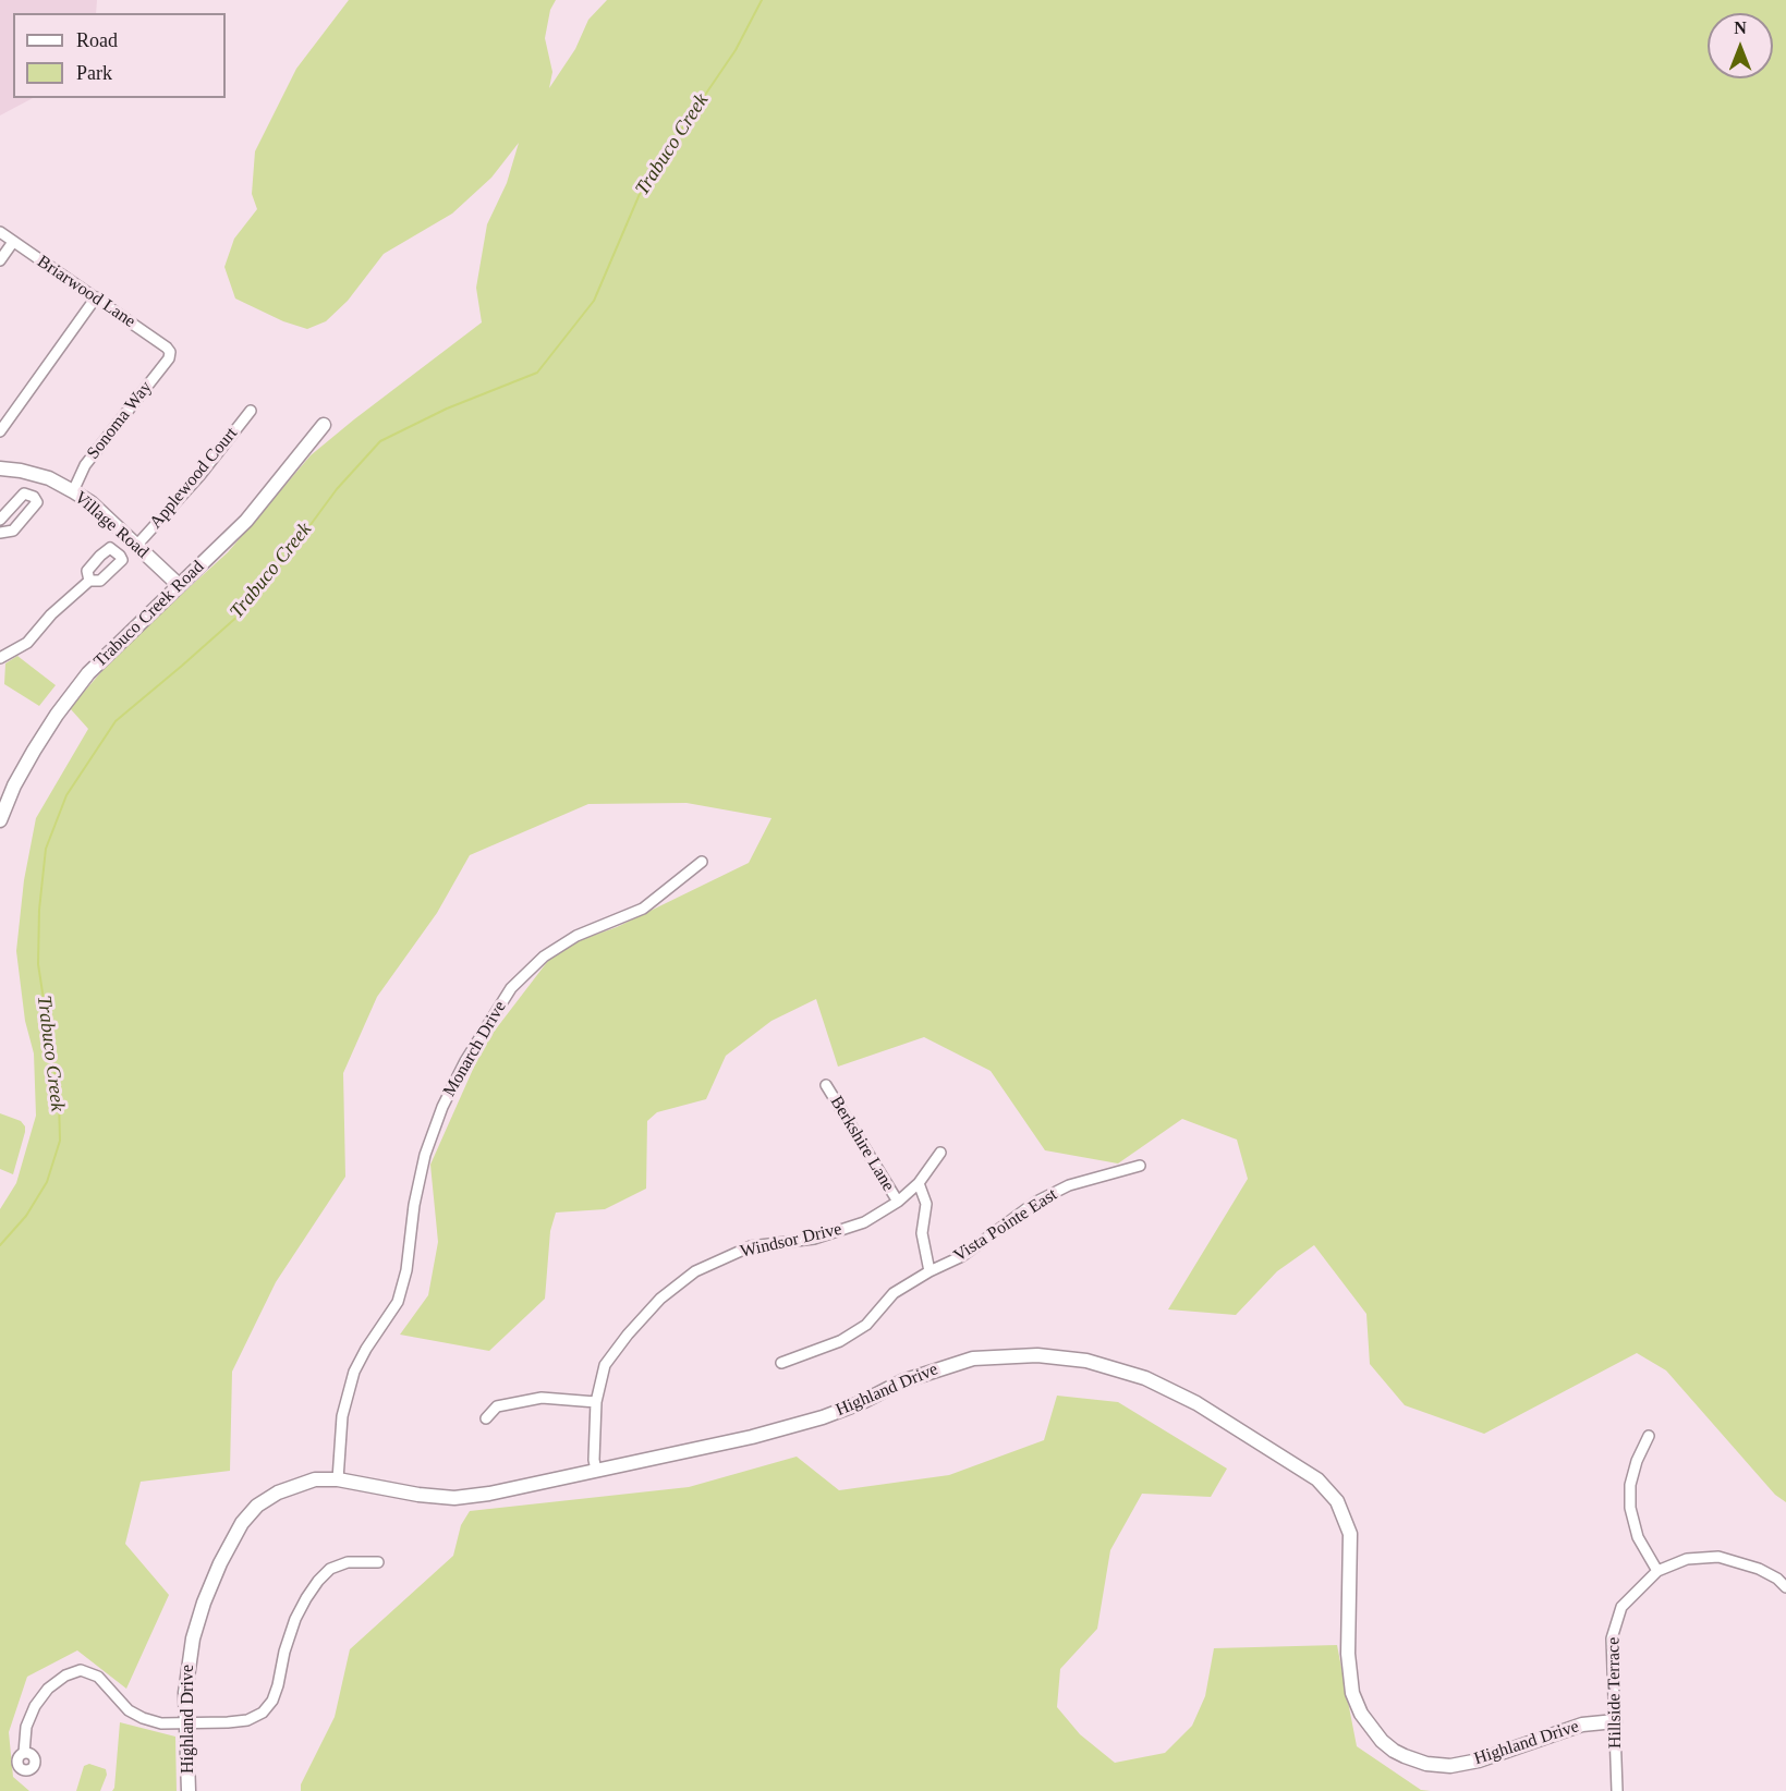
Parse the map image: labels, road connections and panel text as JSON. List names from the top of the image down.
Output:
{
  "streets": {
    "street": [
      "Briarwood Lane",
      "Sonoma Way",
      "Applewood Court",
      "Village Road",
      "Trabuco Creek Road",
      "Monarch Drive",
      "Berkshire Lane",
      "Vista Pointe East",
      "Windsor Drive",
      "Highland Drive",
      "Hillside Terrace"
    ]
  },
  "crossings": [
    ["Briarwood Lane", "Sonoma Way"],
    ["Sonoma Way", "Village Road"],
    ["Applewood Court", "Village Road"],
    ["Village Road", "Trabuco Creek Road"],
    ["Monarch Drive", "Highland Drive"],
    ["Berkshire Lane", "Windsor Drive"],
    ["Windsor Drive", "Highland Drive"],
    ["Highland Drive", "Hillside Terrace"]
  ],
  "water": ["Trabuco Creek"],
  "legend": ["Road", "Park"],
  "north": "top"
}
